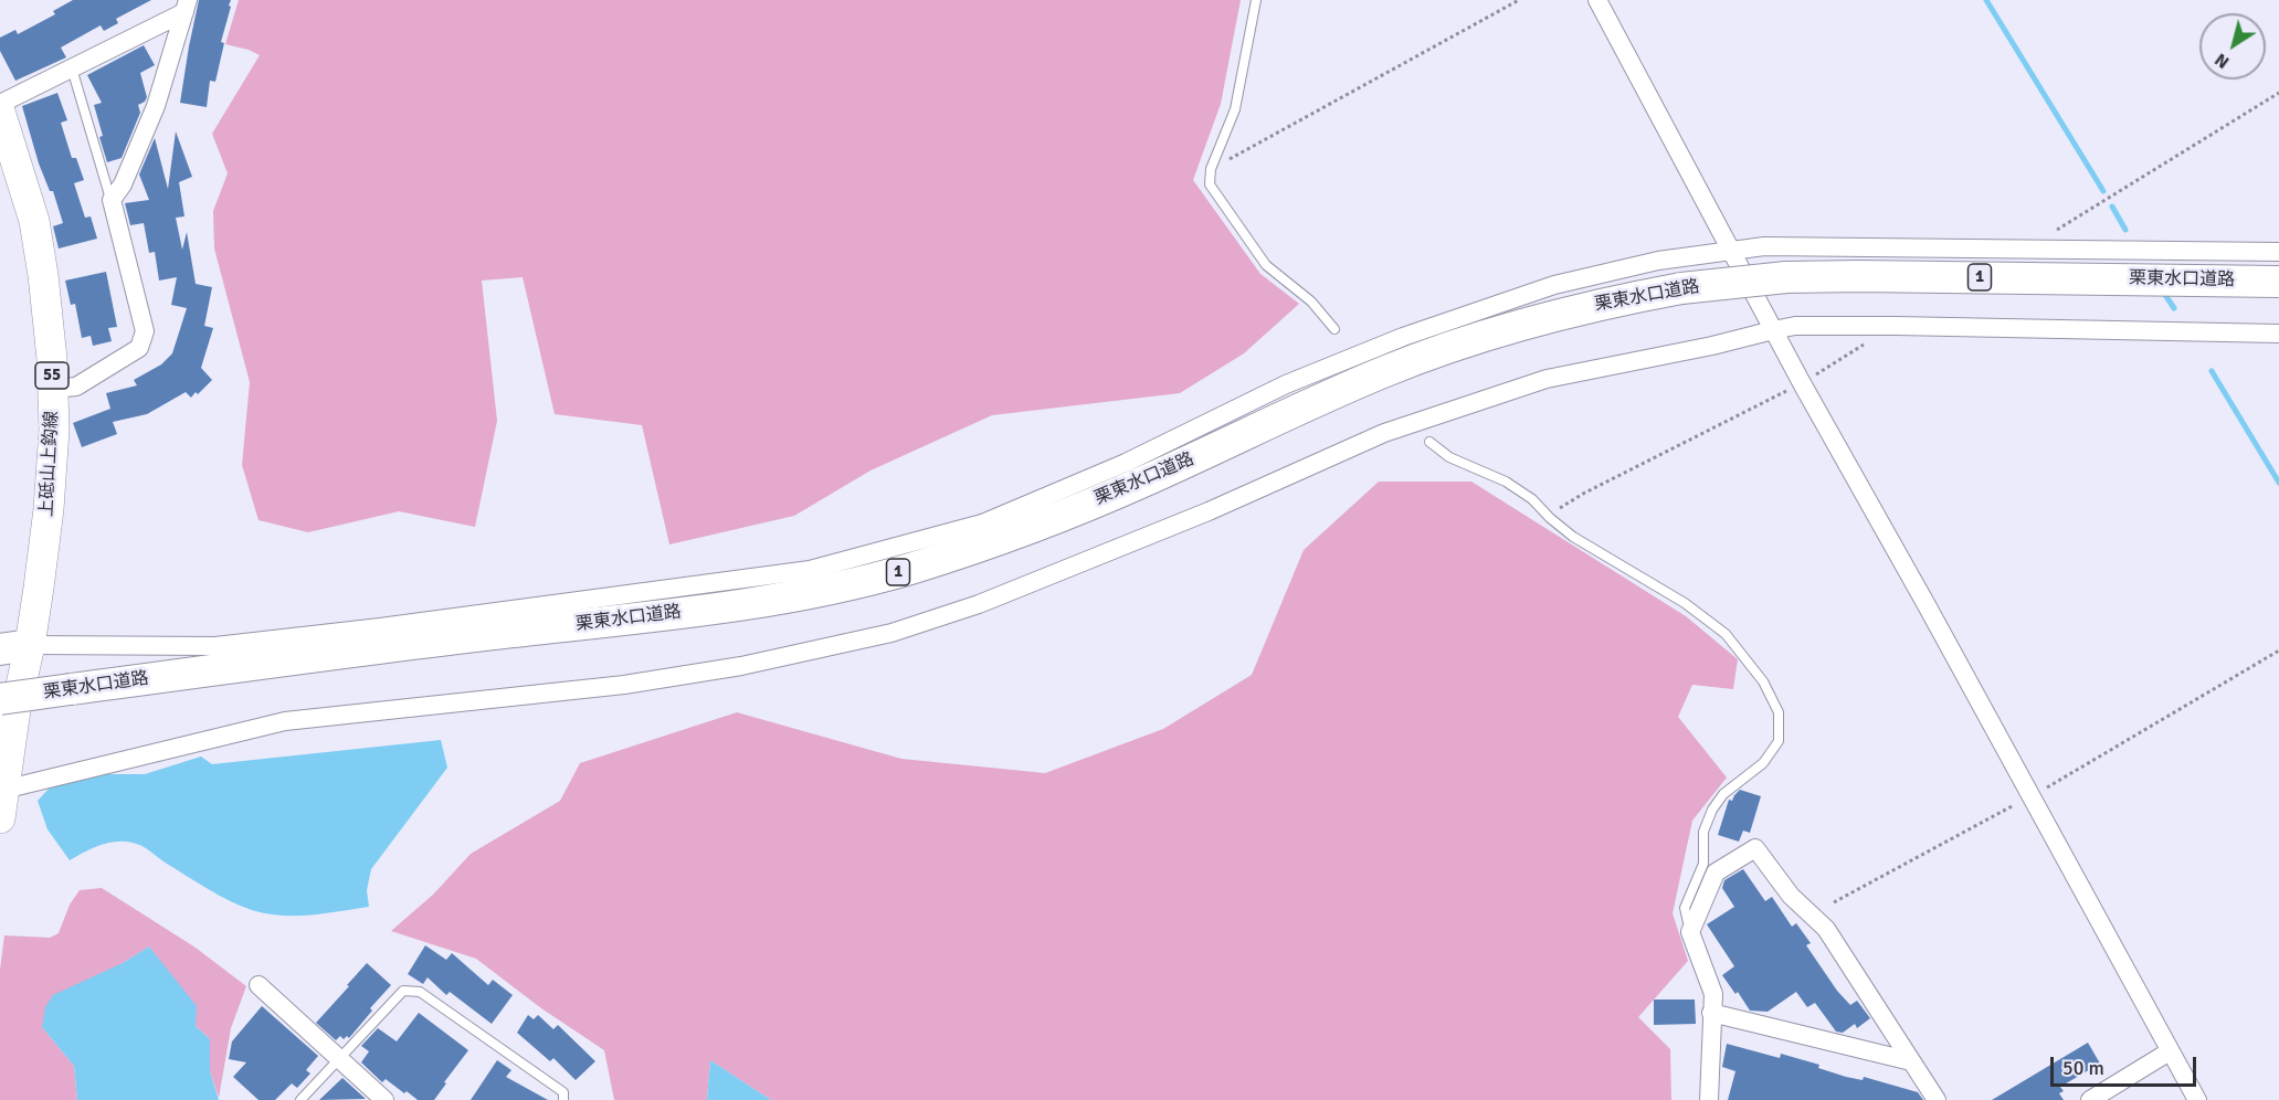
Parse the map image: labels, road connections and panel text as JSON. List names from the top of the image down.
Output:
{
  "streets": {
    "highway": ["1", "栗東水口道路"],
    "main road": ["55", "上砥山上鈎線"]
  },
  "scale_bar": "50 m",
  "north": "bottom left"
}
